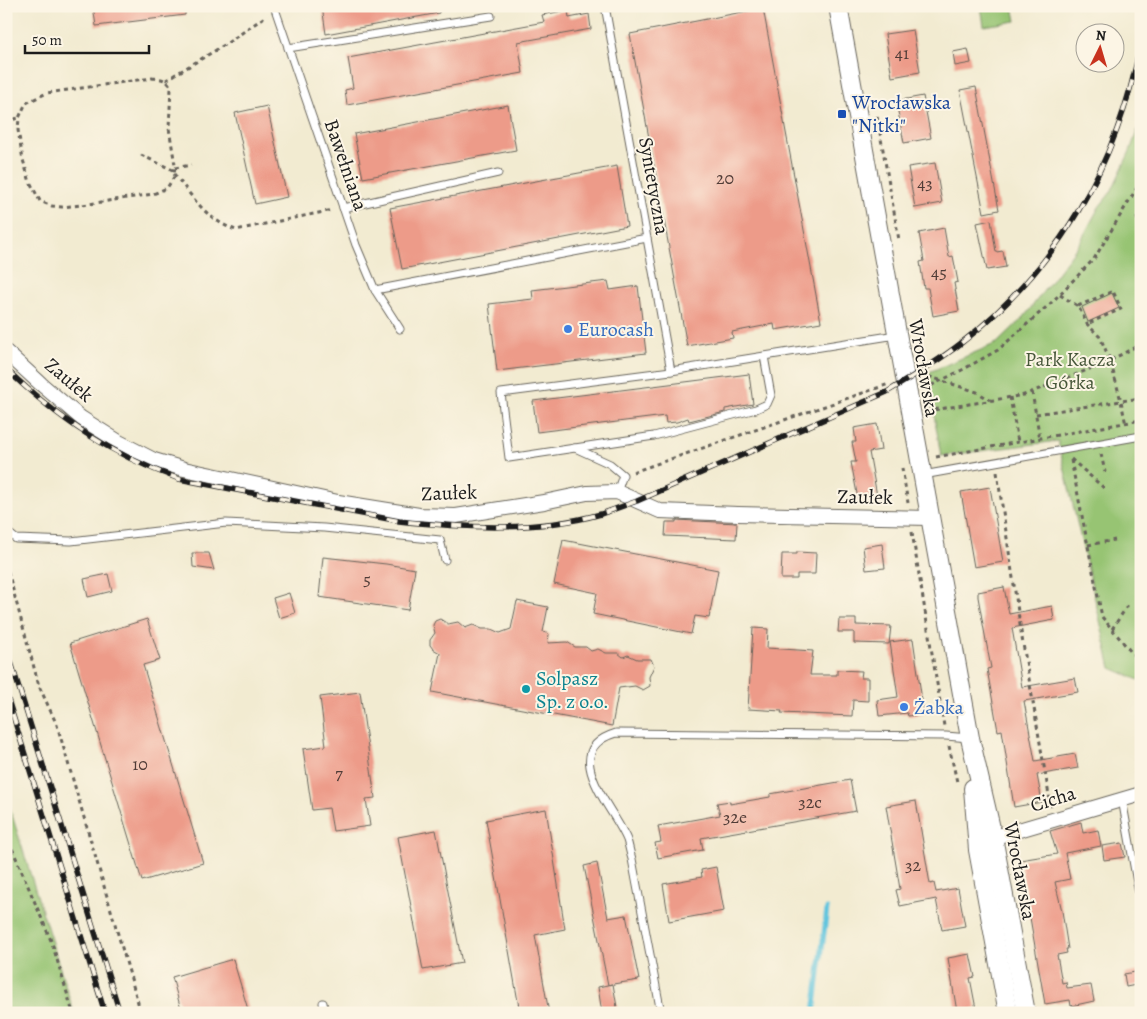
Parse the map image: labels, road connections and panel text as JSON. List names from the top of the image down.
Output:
{
  "streets": {
    "street": ["Wrocławska", "Zaułek", "Cicha"],
    "lane": ["Bawełniana", "Syntetyczna"]
  },
  "crossings": [
    ["Wrocławska", "Zaułek"],
    ["Wrocławska", "Cicha"]
  ],
  "parks": ["Park Kacza Górka"],
  "places": {
    "transit": ["Wrocławska \"Nitki\""],
    "other": ["Eurocash", "Solpasz Sp. z o.o.", "Żabka"]
  },
  "house_numbers": [
    "41",
    "20",
    "43",
    "45",
    "5",
    "10",
    "7",
    "32c",
    "32e",
    "32"
  ],
  "scale_bar": "50 m",
  "north": "top"
}
